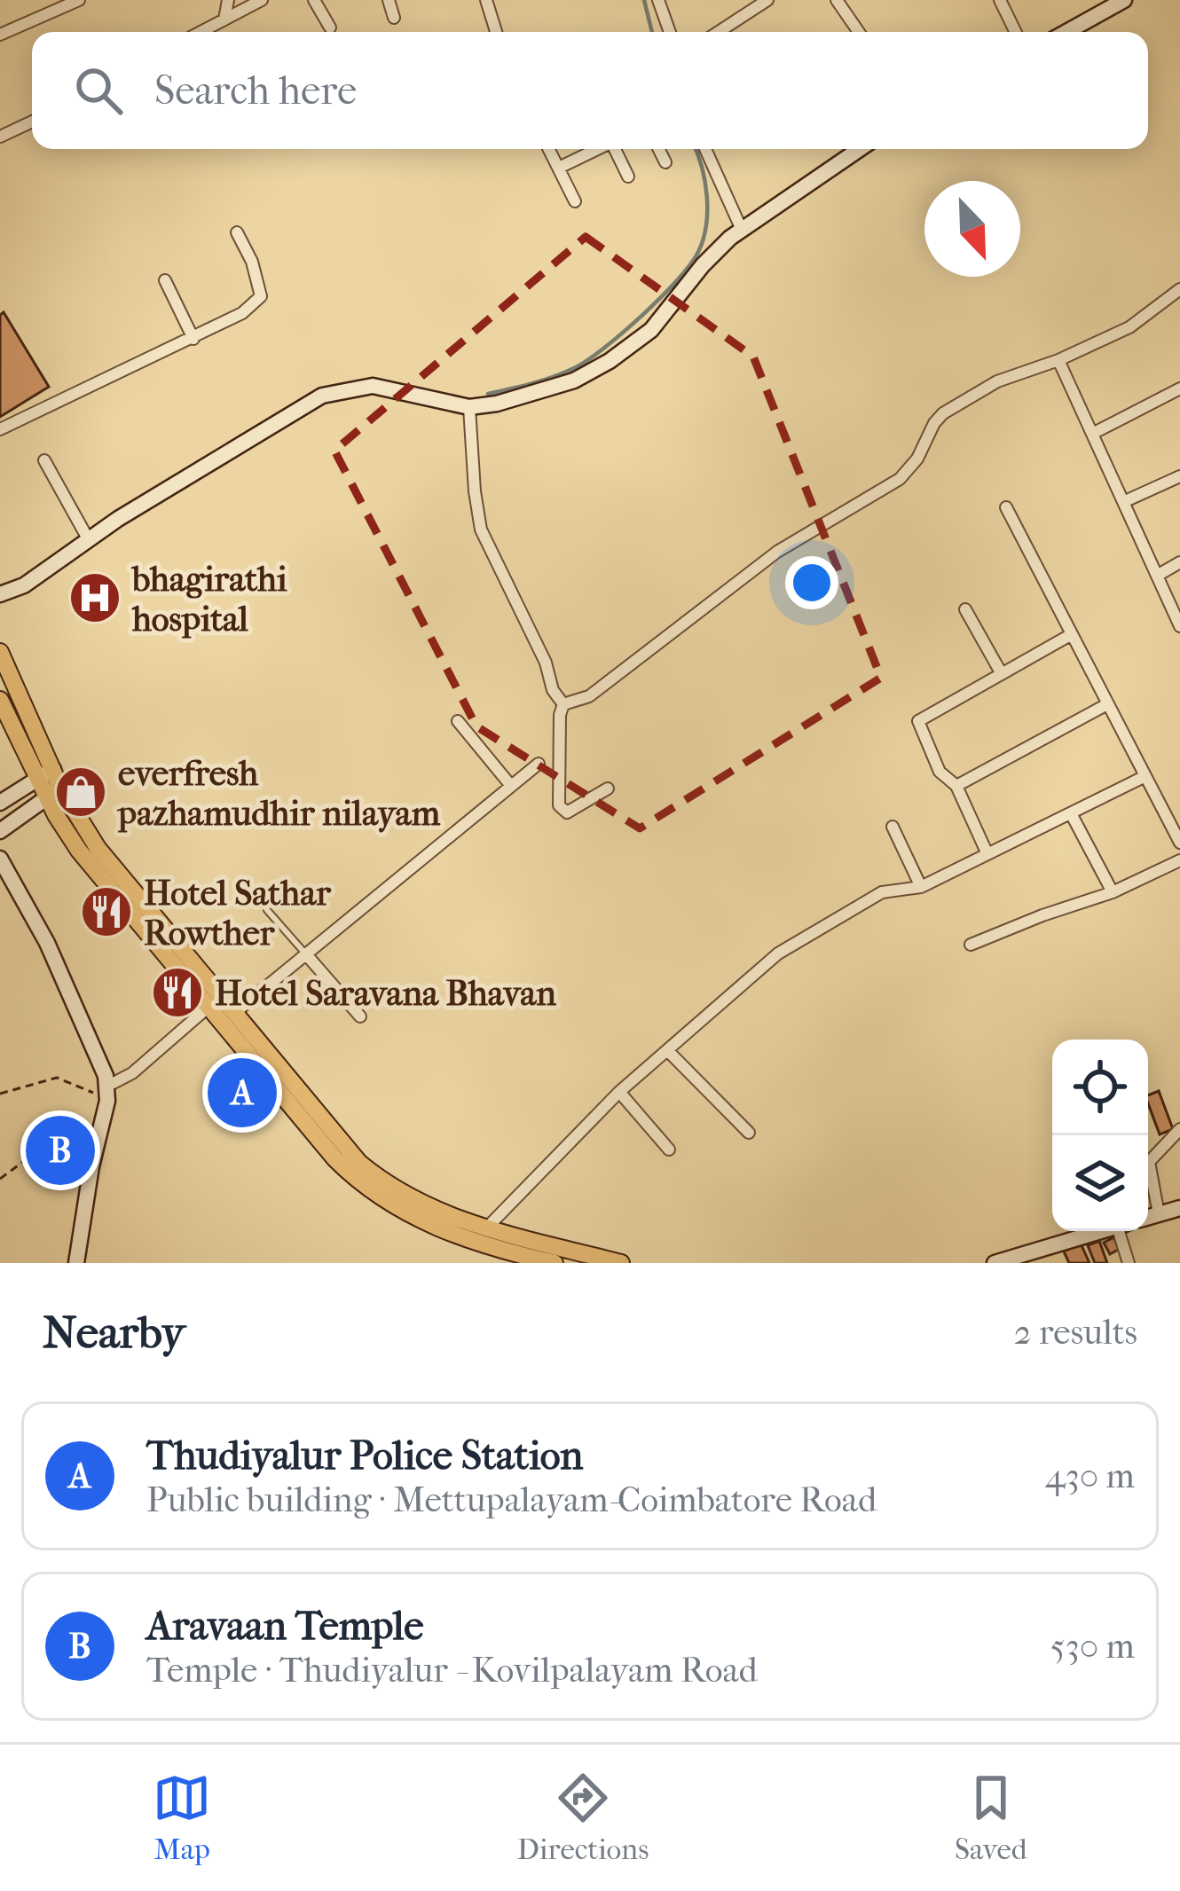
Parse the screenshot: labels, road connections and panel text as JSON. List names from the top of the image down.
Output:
{
  "places": {
    "hospital": ["bhagirathi hospital"],
    "shop": ["everfresh pazhamudhir nilayam"],
    "restaurant": ["Hotel Sathar Rowther", "Hotel Saravana Bhavan"]
  },
  "north": "bottom right",
  "page": {
    "search": "Search here",
    "pins": ["A", "B"],
    "heading": ["Nearby", "2 results"],
    "list": [
      {
        "mark": "A",
        "name": "Thudiyalur Police Station",
        "note": "Public building · Mettupalayam-Coimbatore Road",
        "value": "430 m"
      },
      {
        "mark": "B",
        "name": "Aravaan Temple",
        "note": "Temple · Thudiyalur - Kovilpalayam Road",
        "value": "530 m"
      }
    ],
    "nav": ["Map", "Directions", "Saved"]
  }
}
